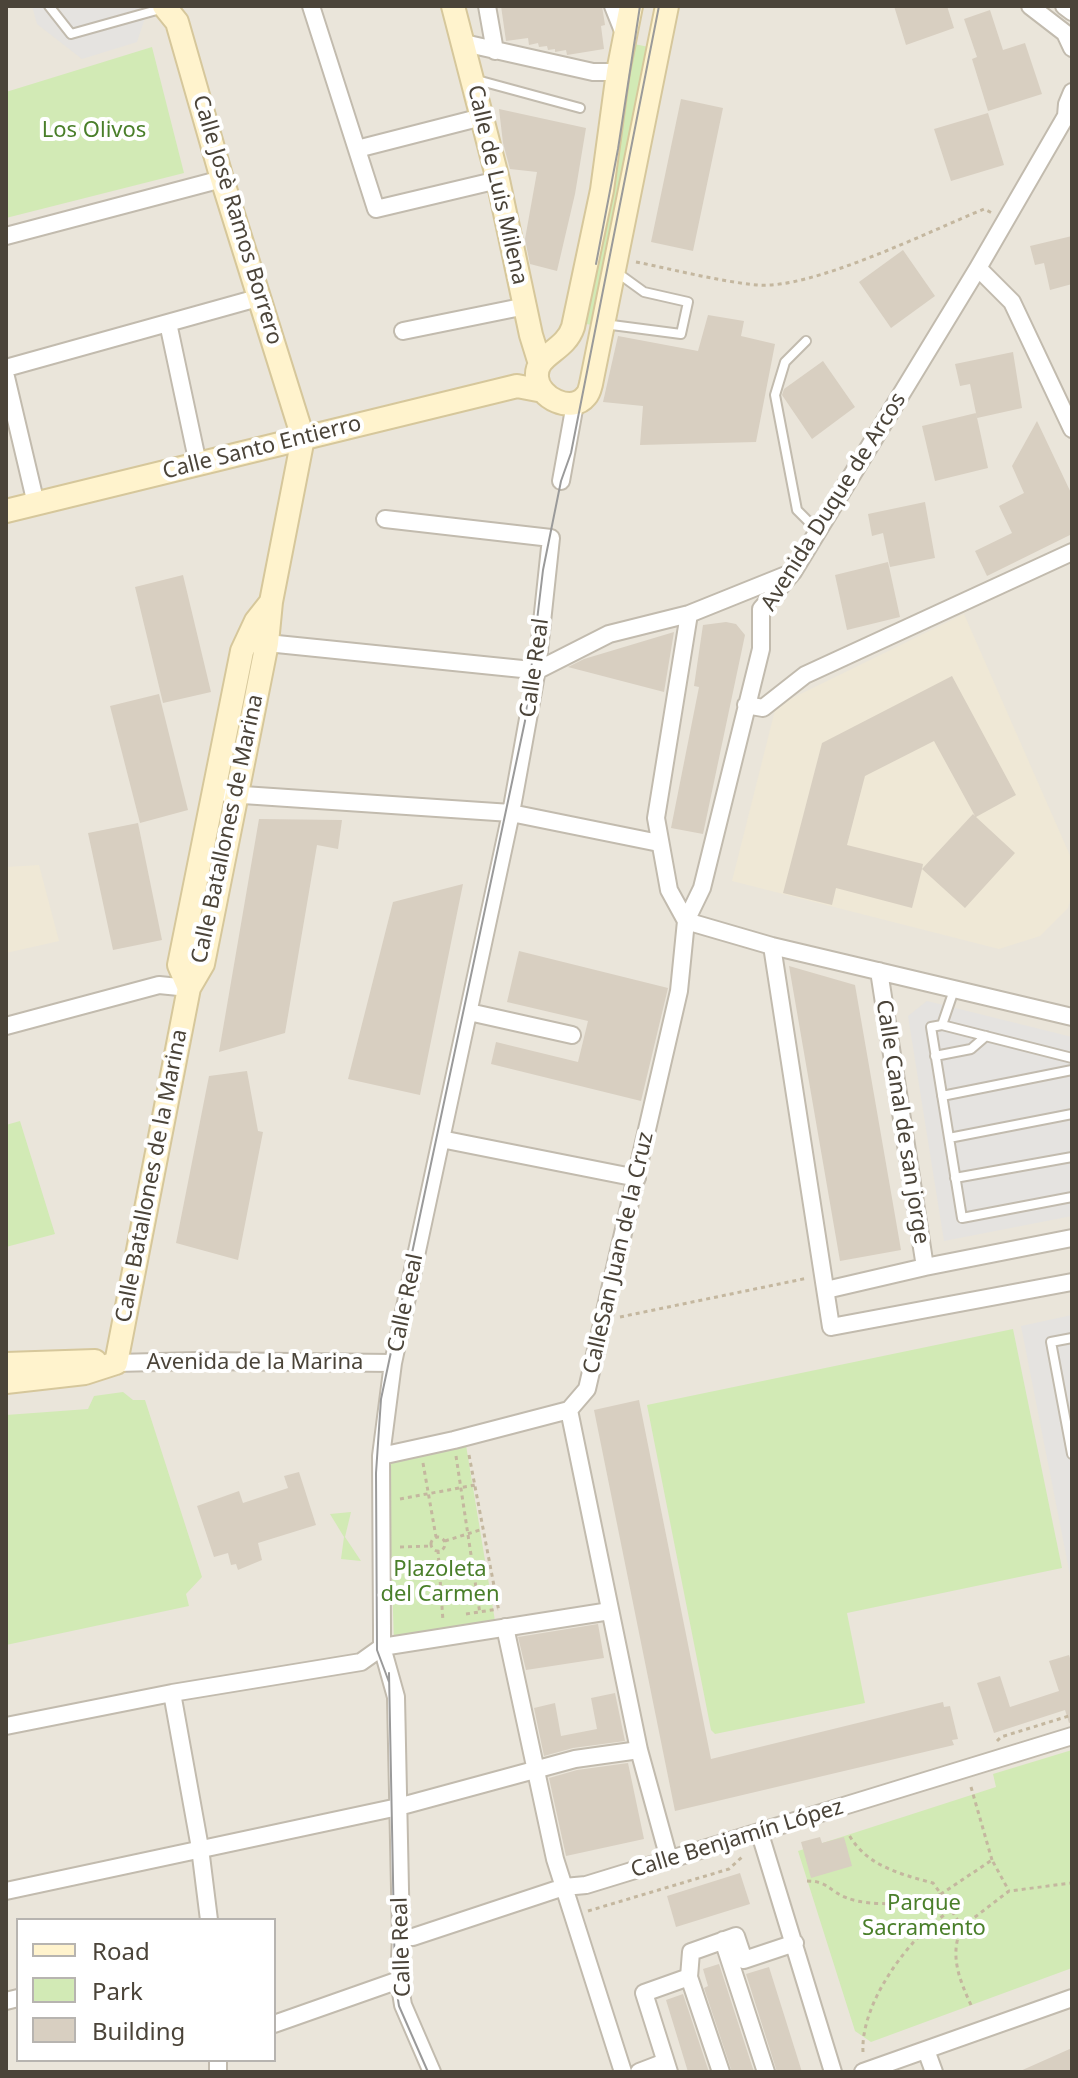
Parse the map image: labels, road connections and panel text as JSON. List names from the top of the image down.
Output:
{
  "streets": {
    "street": [
      "Calle de Luis Milena",
      "Calle Josè Ramos Borrero",
      "Calle Santo Entierro",
      "Avenida Duque de Arcos",
      "Calle Real",
      "Calle Batallones de Marina",
      "Calle Canal de san jorge",
      "Calle Batallones de la Marina",
      "CalleSan Juan de la Cruz",
      "Avenida de la Marina",
      "Calle Benjamín López"
    ]
  },
  "crossings": [
    ["Calle de Luis Milena", "Calle Santo Entierro"],
    ["Calle Josè Ramos Borrero", "Calle Santo Entierro"],
    ["Avenida Duque de Arcos", "CalleSan Juan de la Cruz"],
    ["Calle Real", "Avenida de la Marina"],
    ["Calle Real", "Calle Benjamín López"],
    ["Calle Batallones de Marina", "Calle Batallones de la Marina"],
    ["Calle Batallones de la Marina", "Avenida de la Marina"]
  ],
  "parks": ["Los Olivos", "Plazoleta del Carmen", "Parque Sacramento"],
  "legend": ["Road", "Park", "Building"]
}
